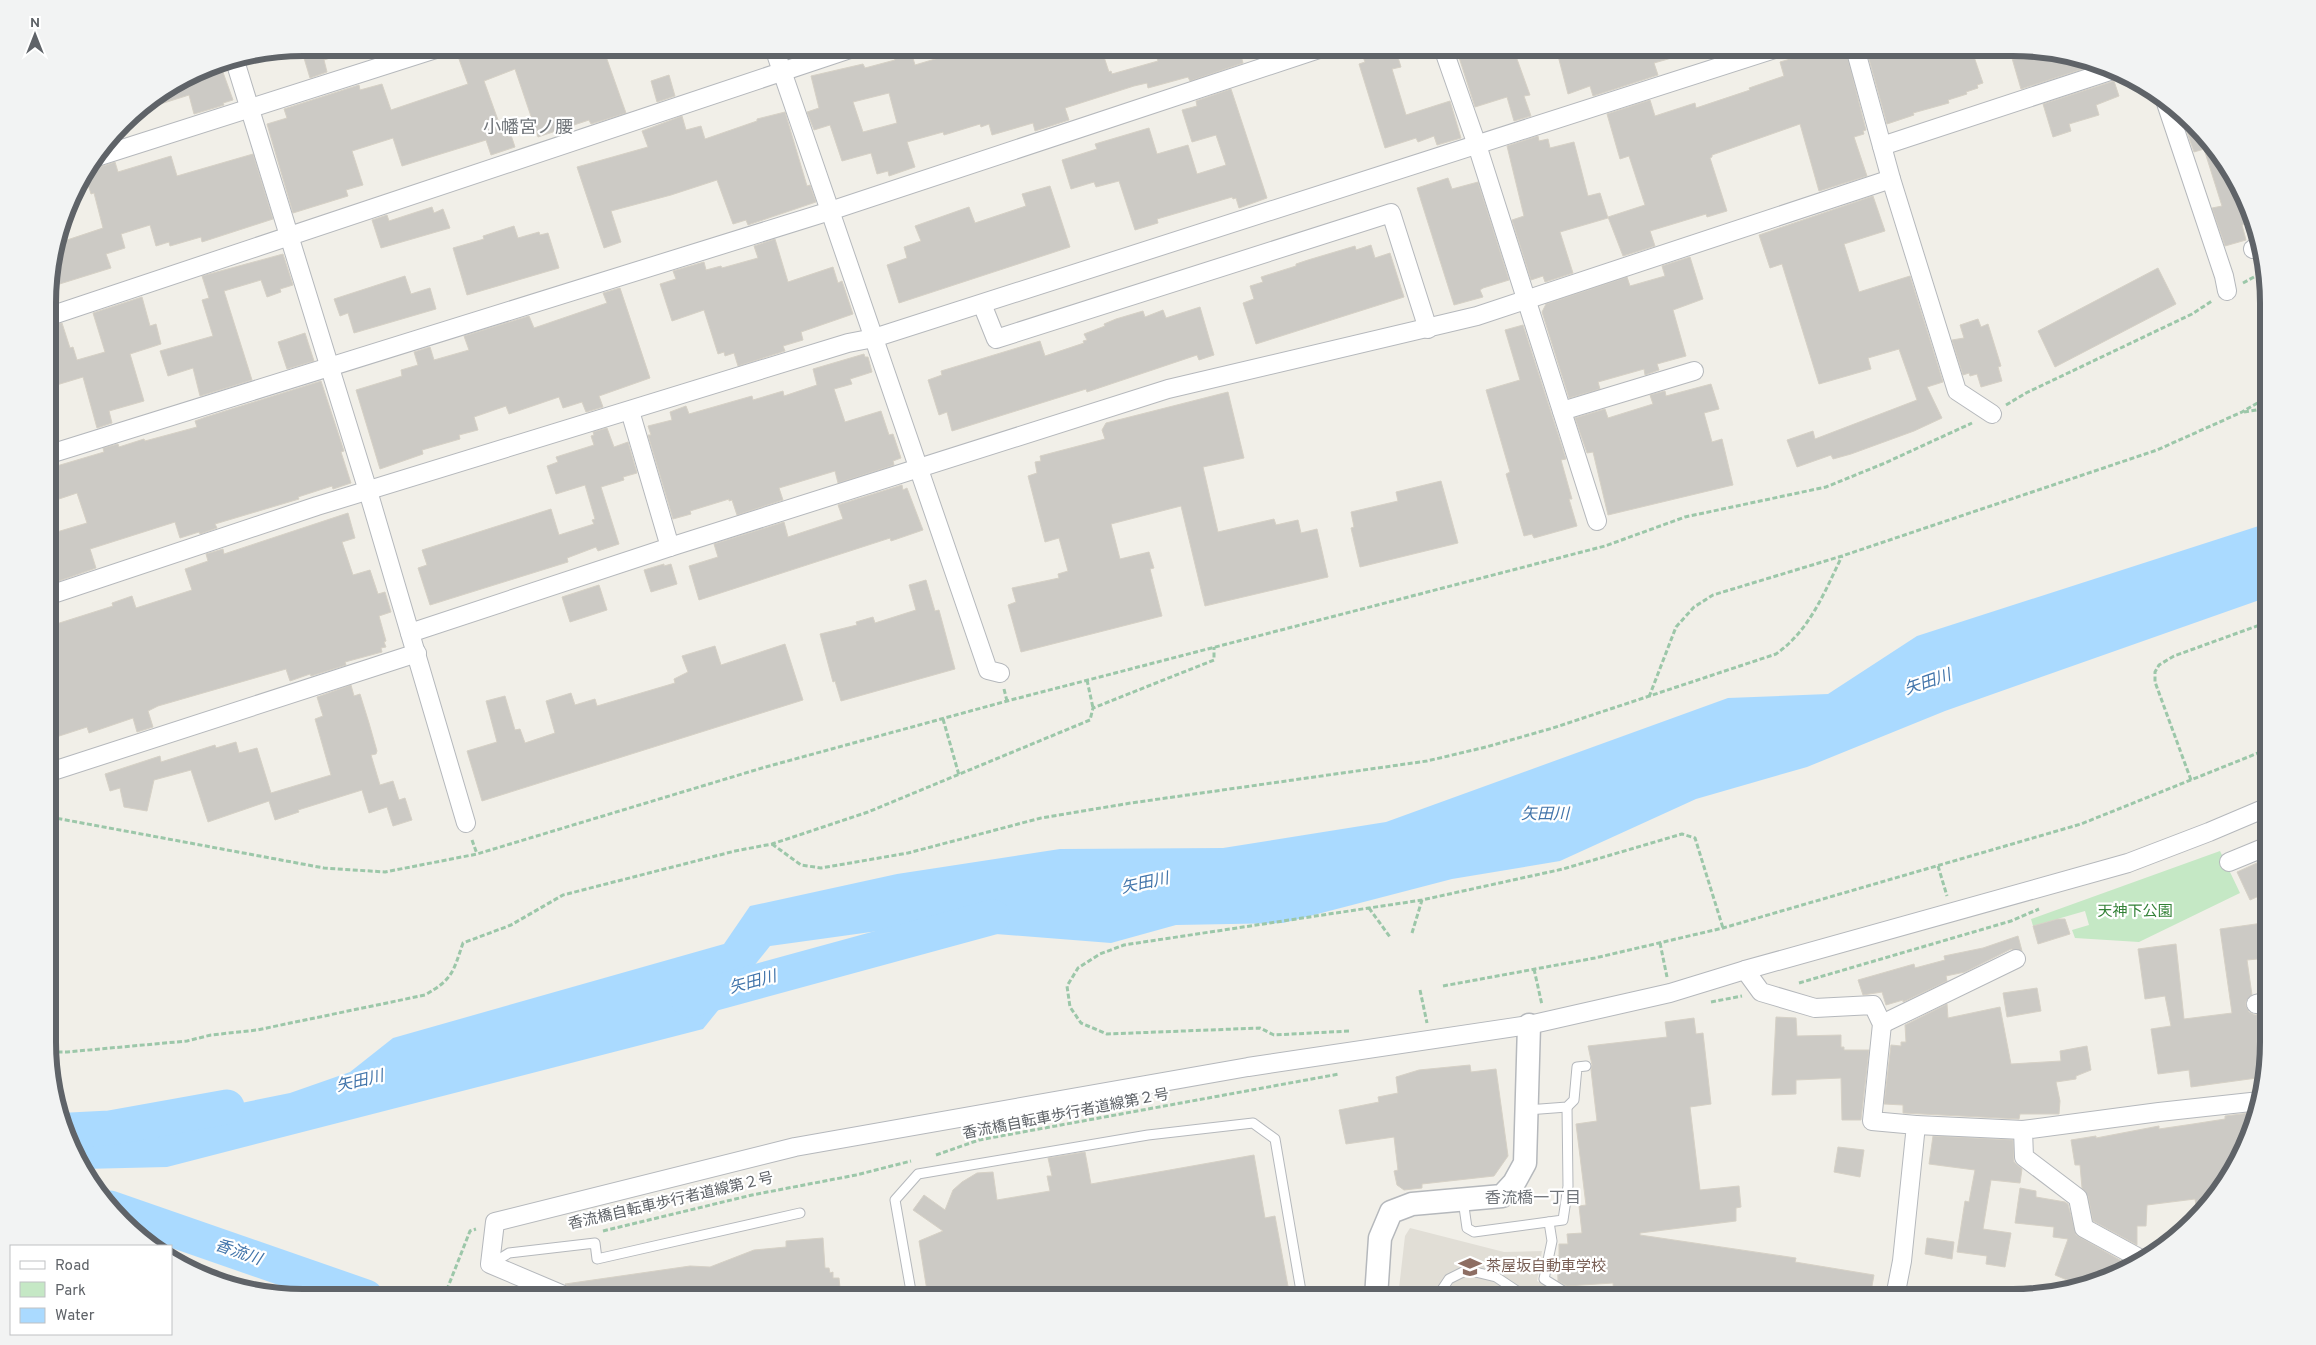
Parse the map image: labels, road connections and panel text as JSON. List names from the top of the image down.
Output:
{
  "streets": {
    "path": ["香流橋自転車歩行者道線第２号"]
  },
  "districts": ["小幡宮ノ腰", "香流橋一丁目"],
  "water": ["矢田川", "香流川"],
  "parks": ["天神下公園"],
  "places": {
    "school or university": ["茶屋坂自動車学校"]
  },
  "legend": ["Road", "Park", "Water"],
  "north": "top"
}
